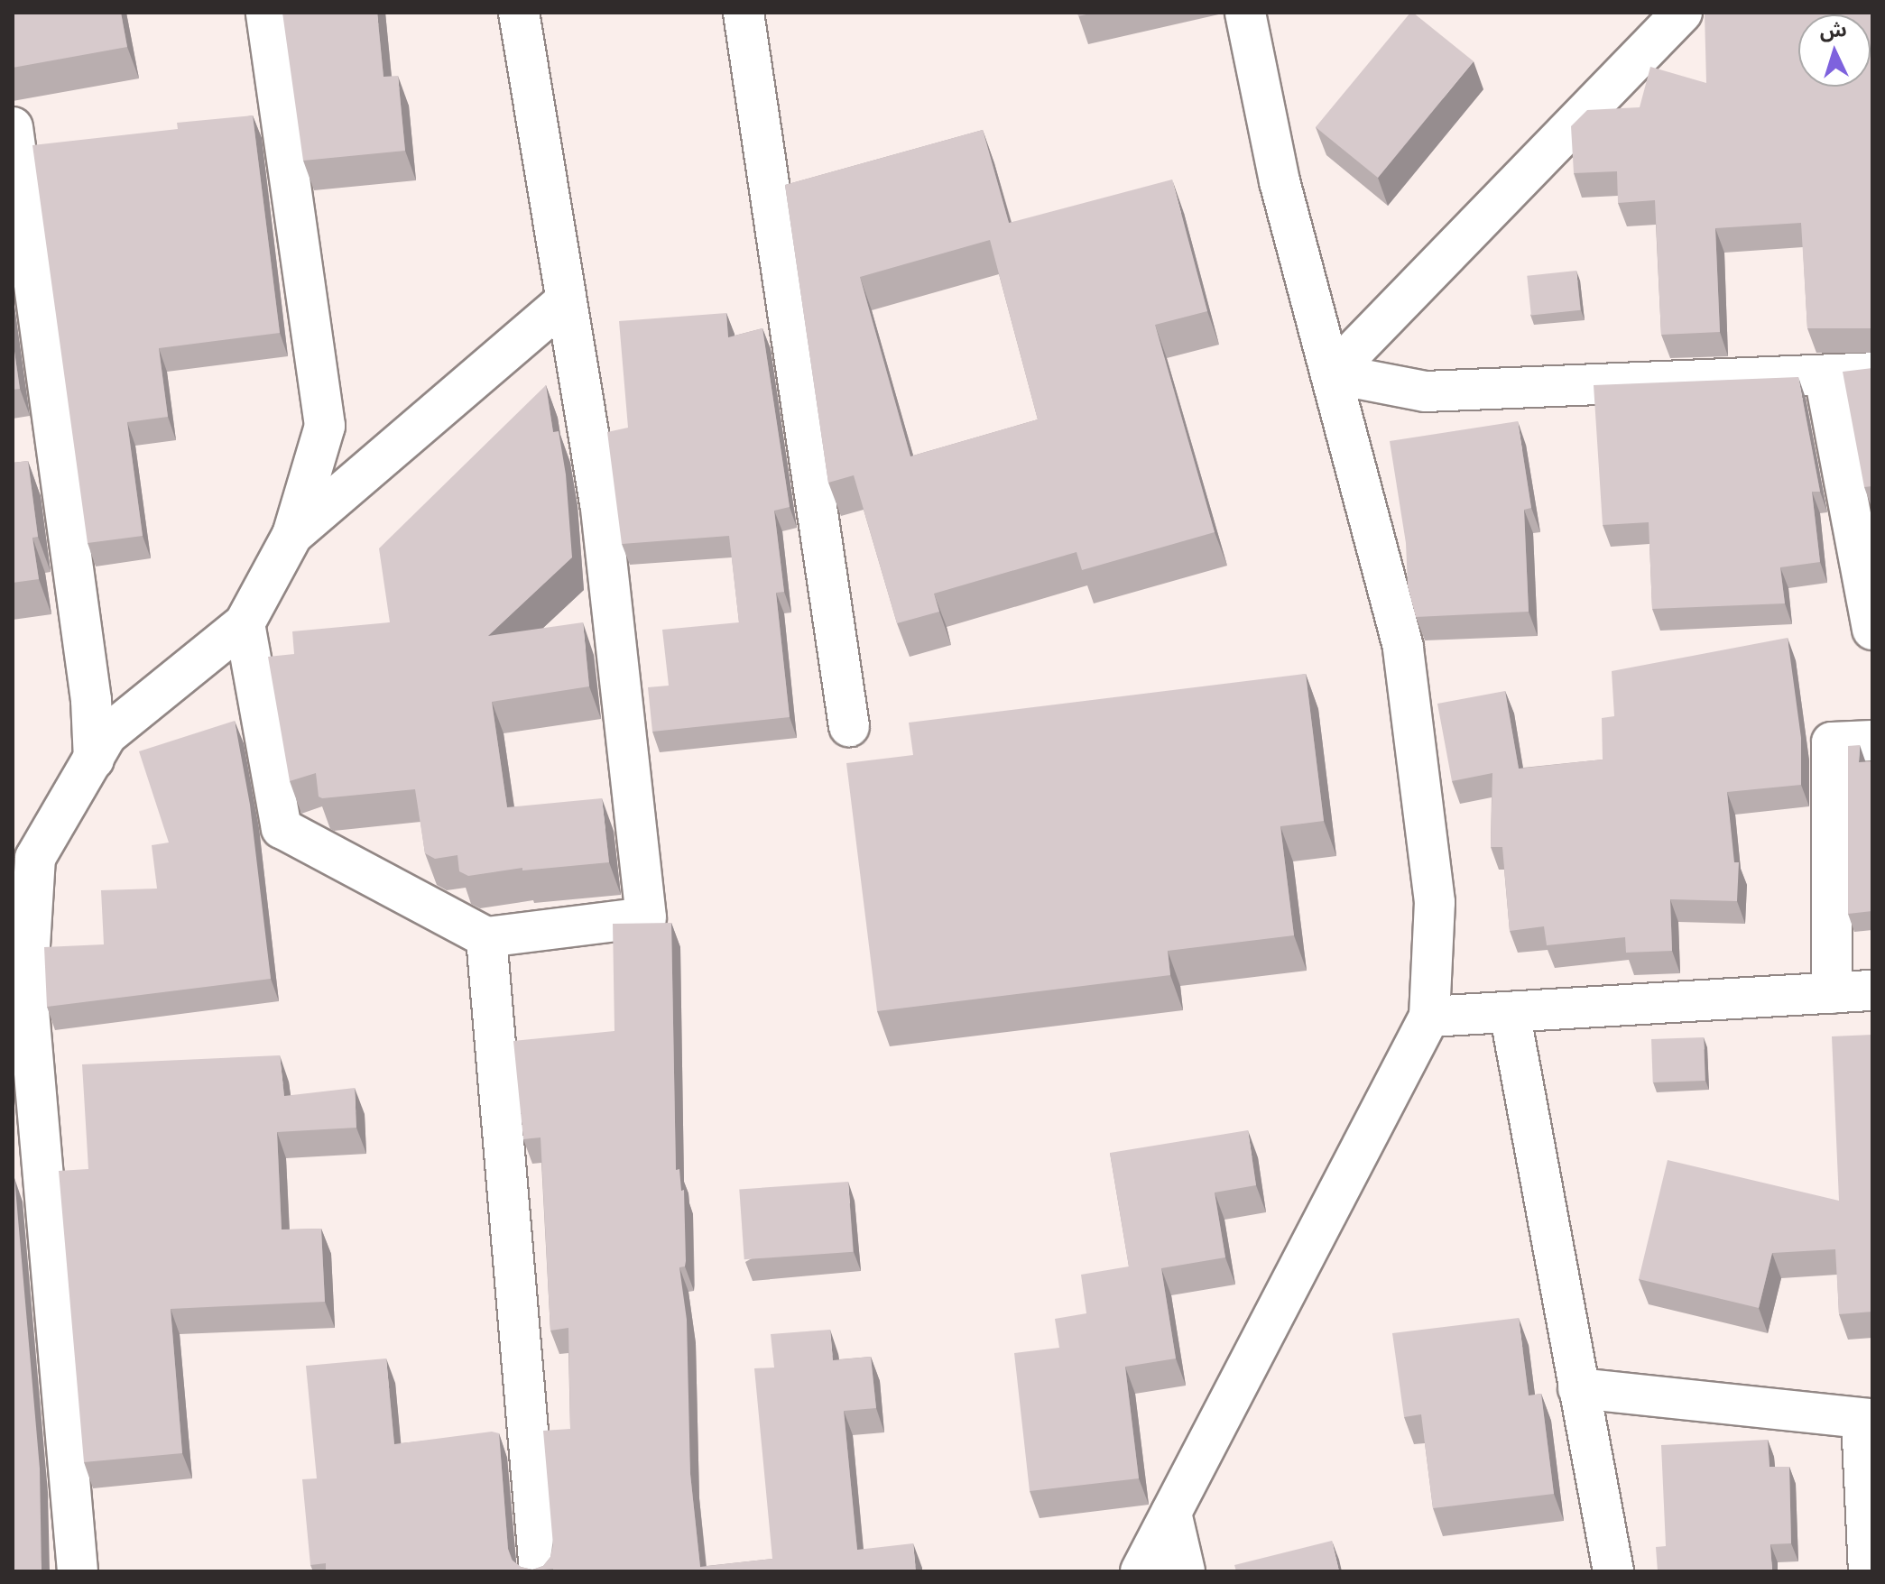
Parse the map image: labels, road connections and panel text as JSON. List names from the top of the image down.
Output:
{
  "north": "top"
}
